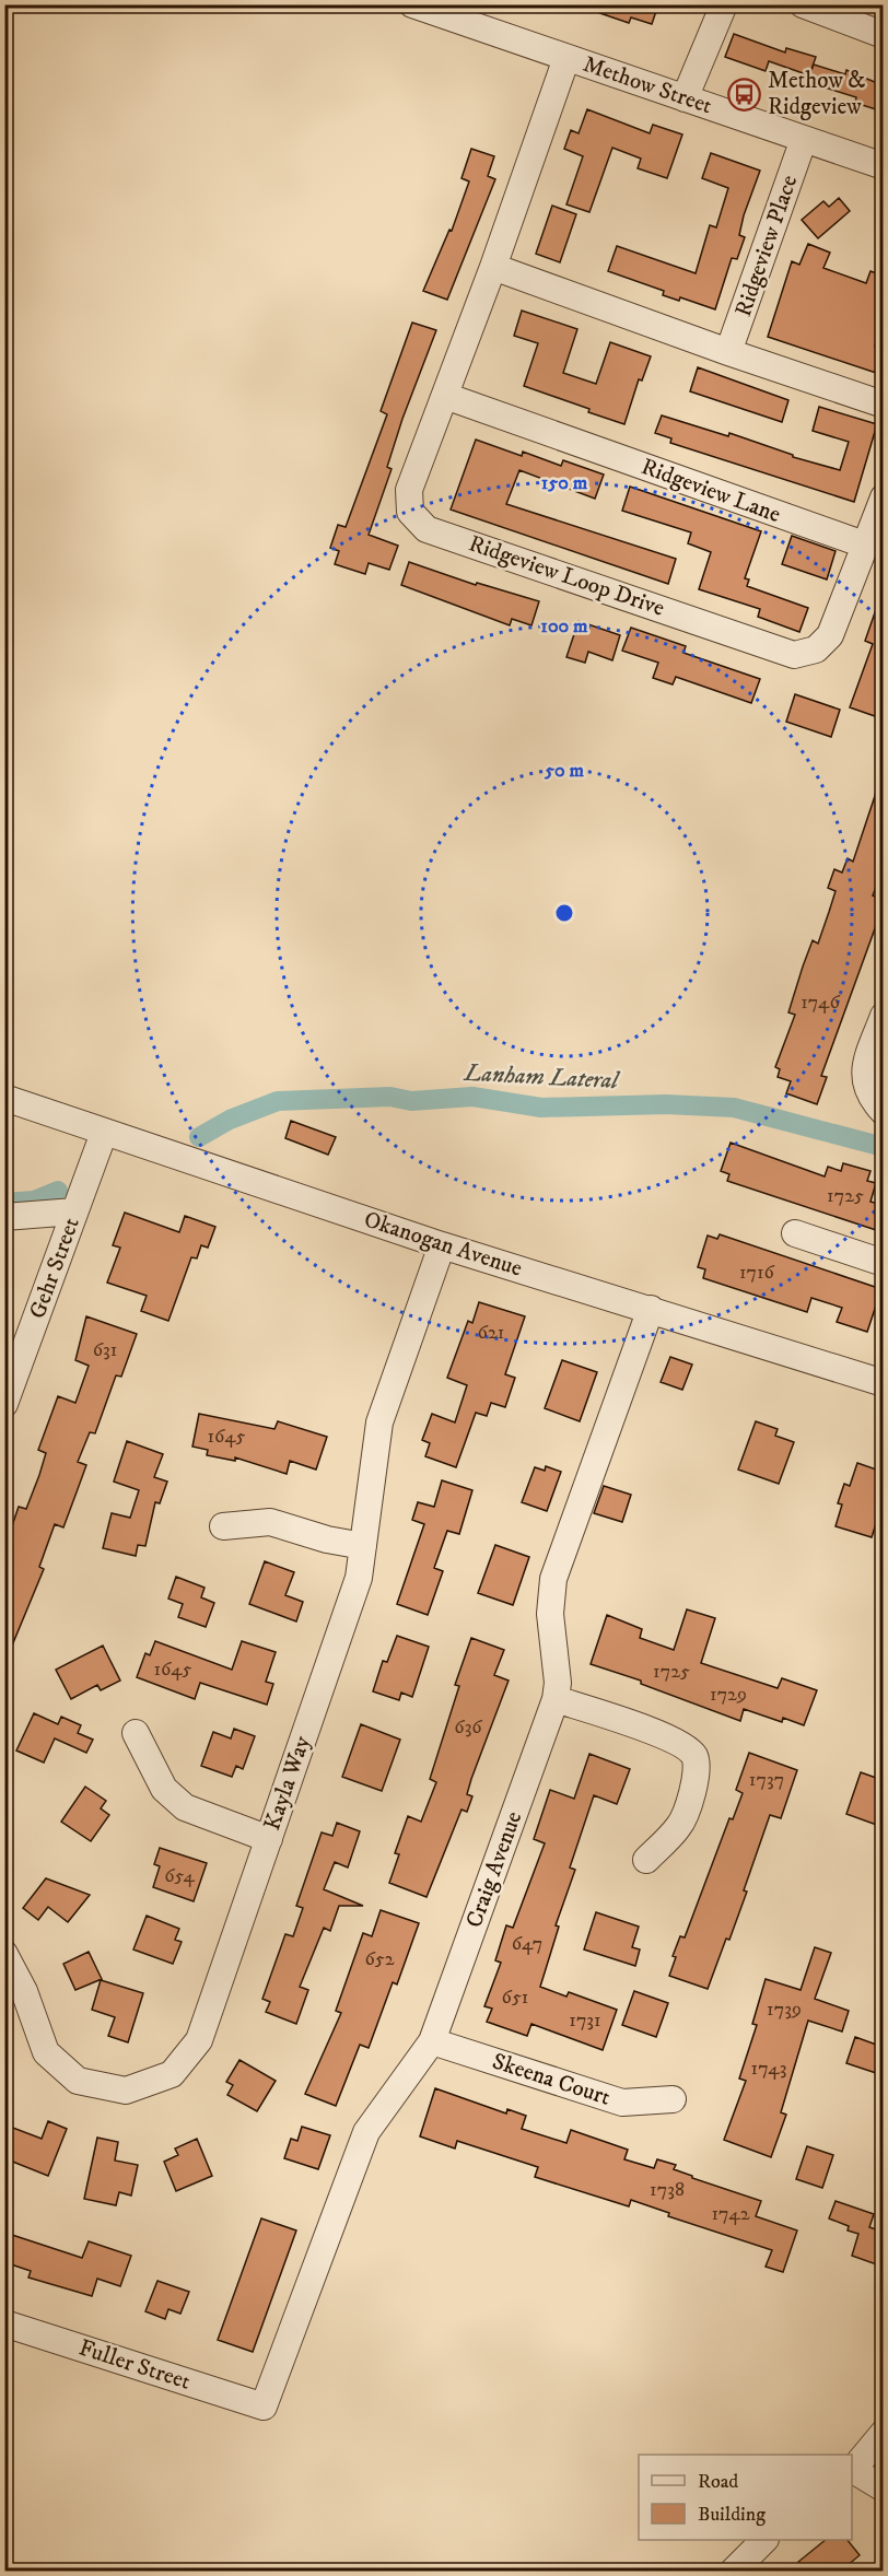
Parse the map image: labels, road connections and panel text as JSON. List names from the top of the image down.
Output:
{
  "streets": {
    "street": [
      "Methow Street",
      "Ridgeview Place",
      "Ridgeview Lane",
      "Ridgeview Loop Drive",
      "Okanogan Avenue",
      "Gehr Street",
      "Kayla Way",
      "Craig Avenue",
      "Skeena Court",
      "Fuller Street"
    ]
  },
  "crossings": [
    ["Methow Street", "Ridgeview Place"],
    ["Methow Street", "Ridgeview Loop Drive"],
    ["Ridgeview Lane", "Ridgeview Loop Drive"],
    ["Okanogan Avenue", "Gehr Street"],
    ["Okanogan Avenue", "Kayla Way"],
    ["Okanogan Avenue", "Craig Avenue"],
    ["Craig Avenue", "Skeena Court"],
    ["Craig Avenue", "Fuller Street"]
  ],
  "water": ["Lanham Lateral"],
  "places": {
    "bus stop": ["Methow & Ridgeview"]
  },
  "house_numbers": [
    "1746",
    "1725",
    "1716",
    "621",
    "631",
    "1645",
    "1645",
    "1725",
    "1729",
    "636",
    "1737",
    "654",
    "647",
    "652",
    "651",
    "1739",
    "1731",
    "1743",
    "1738",
    "1742"
  ],
  "legend": ["Road", "Building"],
  "rings": ["150 m", "100 m", "50 m"]
}
